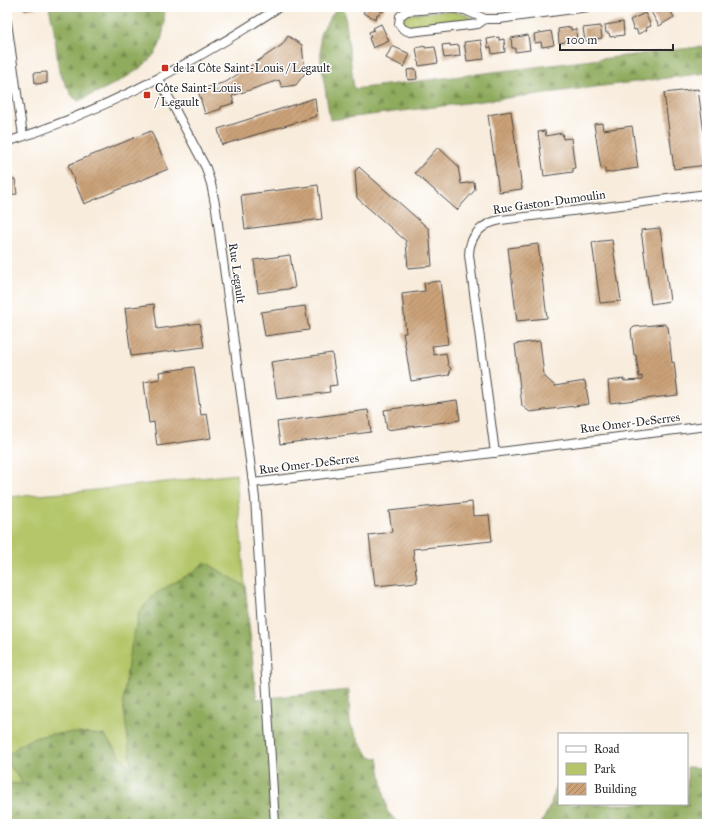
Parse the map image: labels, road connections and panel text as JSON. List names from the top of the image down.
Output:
{
  "streets": {
    "street": ["Rue Gaston-Dumoulin", "Rue Legault", "Rue Omer-DeSerres"]
  },
  "crossings": [
    ["Rue Gaston-Dumoulin", "Rue Omer-DeSerres"],
    ["Rue Legault", "Rue Omer-DeSerres"]
  ],
  "places": {
    "transit": ["de la Côte Saint-Louis / Legault", "Côte Saint-Louis / Legault"]
  },
  "legend": ["Road", "Park", "Building"],
  "scale_bar": "100 m"
}
